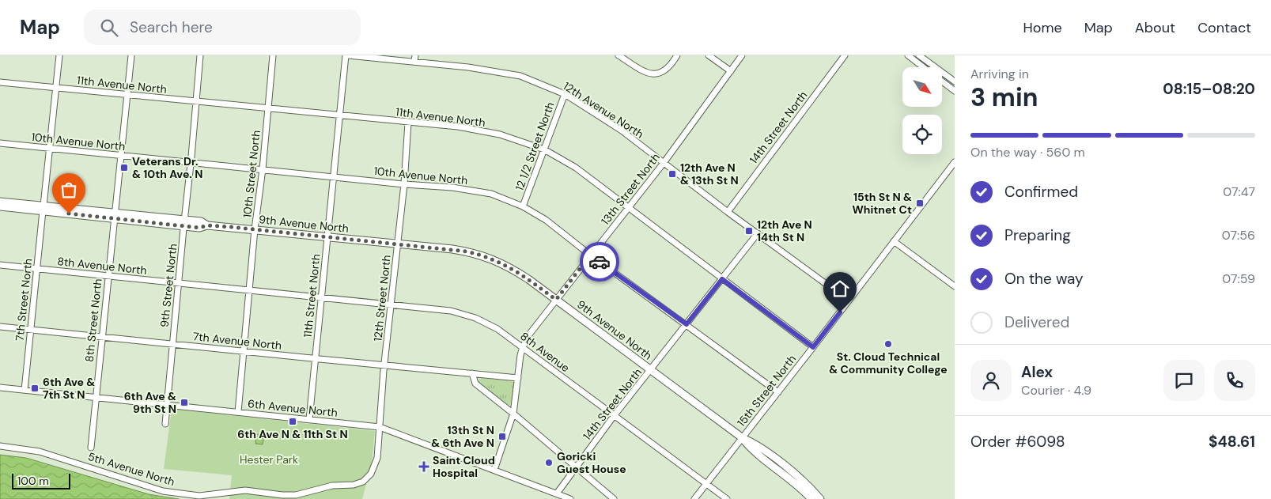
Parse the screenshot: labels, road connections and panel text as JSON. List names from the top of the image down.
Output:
{
  "streets": {
    "main road": ["9th Avenue North"],
    "street": [
      "11th Avenue North",
      "12th Avenue North",
      "14th Street North",
      "10th Avenue North",
      "12 1/2 Street North",
      "10th Street North",
      "13th Street North",
      "8th Avenue North",
      "9th Street North",
      "11th Street North",
      "12th Street North",
      "7th Street North",
      "8th Street North",
      "7th Avenue North",
      "8th Avenue",
      "15th Street North",
      "6th Avenue North",
      "5th Avenue North"
    ]
  },
  "crossings": [
    ["11th Avenue North", "14th Street North"],
    ["11th Avenue North", "12 1/2 Street North"],
    ["11th Avenue North", "10th Street North"],
    ["11th Avenue North", "13th Street North"],
    ["11th Avenue North", "9th Street North"],
    ["11th Avenue North", "11th Street North"],
    ["11th Avenue North", "12th Street North"],
    ["11th Avenue North", "7th Street North"],
    ["11th Avenue North", "8th Street North"],
    ["11th Avenue North", "15th Street North"],
    ["12th Avenue North", "14th Street North"],
    ["12th Avenue North", "12 1/2 Street North"],
    ["12th Avenue North", "13th Street North"],
    ["12th Avenue North", "11th Street North"],
    ["12th Avenue North", "15th Street North"],
    ["14th Street North", "10th Avenue North"],
    ["14th Street North", "9th Avenue North"],
    ["14th Street North", "8th Avenue"],
    ["14th Street North", "6th Avenue North"],
    ["10th Avenue North", "12 1/2 Street North"],
    ["10th Avenue North", "10th Street North"],
    ["10th Avenue North", "13th Street North"],
    ["10th Avenue North", "9th Street North"],
    ["10th Avenue North", "11th Street North"],
    ["10th Avenue North", "12th Street North"],
    ["10th Avenue North", "7th Street North"],
    ["10th Avenue North", "8th Street North"],
    ["10th Avenue North", "15th Street North"],
    ["10th Street North", "9th Avenue North"],
    ["10th Street North", "8th Avenue North"],
    ["10th Street North", "7th Avenue North"],
    ["10th Street North", "6th Avenue North"],
    ["13th Street North", "9th Avenue North"],
    ["13th Street North", "7th Avenue North"],
    ["13th Street North", "8th Avenue"],
    ["13th Street North", "6th Avenue North"],
    ["9th Avenue North", "9th Street North"],
    ["9th Avenue North", "11th Street North"],
    ["9th Avenue North", "12th Street North"],
    ["9th Avenue North", "7th Street North"],
    ["9th Avenue North", "8th Street North"],
    ["9th Avenue North", "15th Street North"],
    ["8th Avenue North", "9th Street North"],
    ["8th Avenue North", "11th Street North"],
    ["8th Avenue North", "7th Street North"],
    ["8th Avenue North", "8th Street North"],
    ["8th Avenue North", "8th Avenue"],
    ["9th Street North", "7th Avenue North"],
    ["9th Street North", "6th Avenue North"],
    ["11th Street North", "7th Avenue North"],
    ["11th Street North", "8th Avenue"],
    ["11th Street North", "6th Avenue North"],
    ["12th Street North", "7th Avenue North"],
    ["12th Street North", "8th Avenue"],
    ["12th Street North", "6th Avenue North"],
    ["12th Street North", "5th Avenue North"],
    ["7th Street North", "7th Avenue North"],
    ["7th Street North", "6th Avenue North"],
    ["8th Street North", "7th Avenue North"],
    ["8th Street North", "6th Avenue North"],
    ["8th Avenue", "15th Street North"]
  ],
  "parks": ["Hester Park"],
  "places": {
    "transit": [
      "Veterans Dr. & 10th Ave. N",
      "12th Ave N & 13th St N",
      "15th St N & Whitnet Ct",
      "12th Ave N 14th St N",
      "6th Ave & 7th St N",
      "6th Ave & 9th St N",
      "6th Ave N & 11th St N",
      "13th St N & 6th Ave N"
    ],
    "other": ["St. Cloud Technical & Community College", "Goricki Guest House"],
    "health": ["Saint Cloud Hospital"]
  },
  "scale_bar": "100 m",
  "north": "bottom right",
  "page": {
    "header": "Map",
    "search": "Search here",
    "nav": [
      "Home",
      "Map",
      "About",
      "Contact"
    ],
    "heading": ["3 min", "Arriving in", "08:15–08:20"],
    "panel": [
      "Alex",
      "Courier · 4.9",
      "Order #6098",
      "$48.61"
    ],
    "bar": "On the way · 560 m",
    "list": [
      ["Confirmed", "07:47"],
      ["Preparing", "07:56"],
      ["On the way", "07:59"],
      "Delivered"
    ],
    "scale": "100 m"
  }
}
